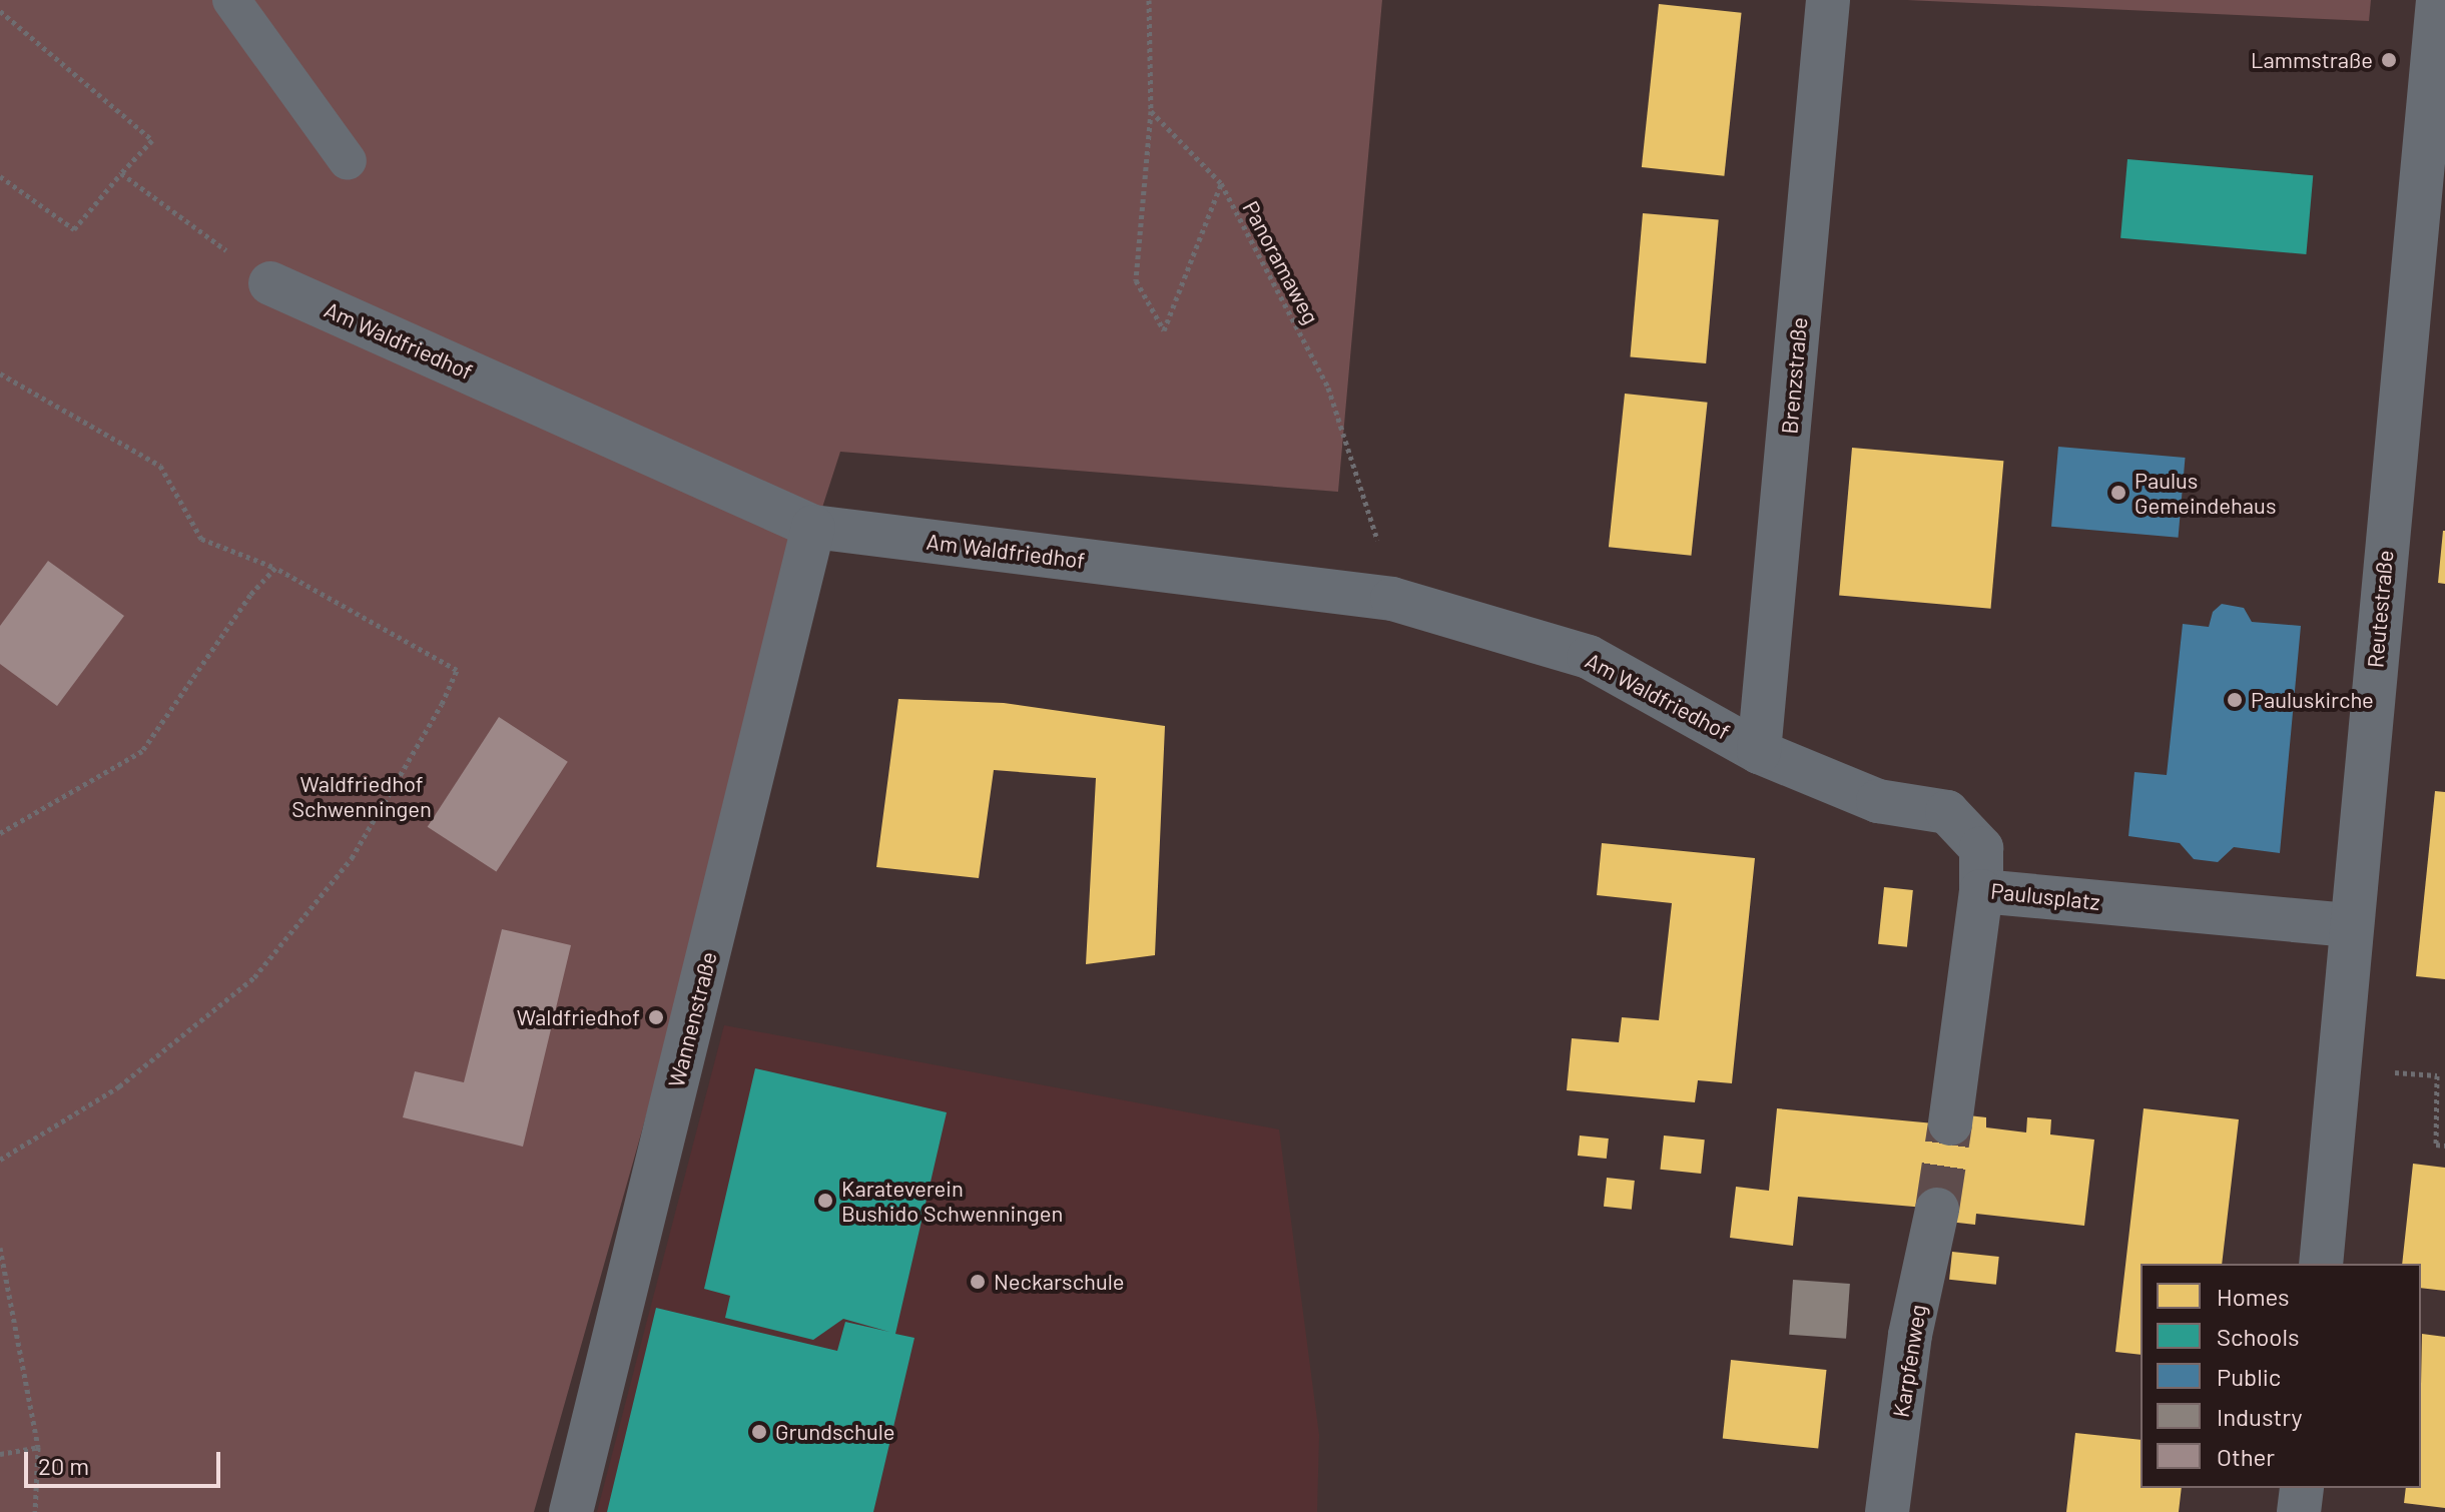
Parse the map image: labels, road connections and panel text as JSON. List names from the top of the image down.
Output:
{
  "streets": {
    "street": [
      "Am Waldfriedhof",
      "Brenzstraße",
      "Reutestraße",
      "Paulusplatz",
      "Wannenstraße",
      "Karpfenweg"
    ],
    "path": ["Panoramaweg"]
  },
  "crossings": [
    ["Panoramaweg", "Am Waldfriedhof"],
    ["Am Waldfriedhof", "Brenzstraße"],
    ["Am Waldfriedhof", "Paulusplatz"],
    ["Am Waldfriedhof", "Wannenstraße"],
    ["Brenzstraße", "Paulusplatz"],
    ["Reutestraße", "Paulusplatz"]
  ],
  "parks": ["Waldfriedhof Schwenningen"],
  "places": [
    "Lammstraße",
    "Paulus Gemeindehaus",
    "Pauluskirche",
    "Waldfriedhof",
    "Karateverein Bushido Schwenningen",
    "Neckarschule",
    "Grundschule"
  ],
  "legend": [
    "Homes",
    "Schools",
    "Public",
    "Industry",
    "Other"
  ],
  "scale_bar": "20 m"
}
